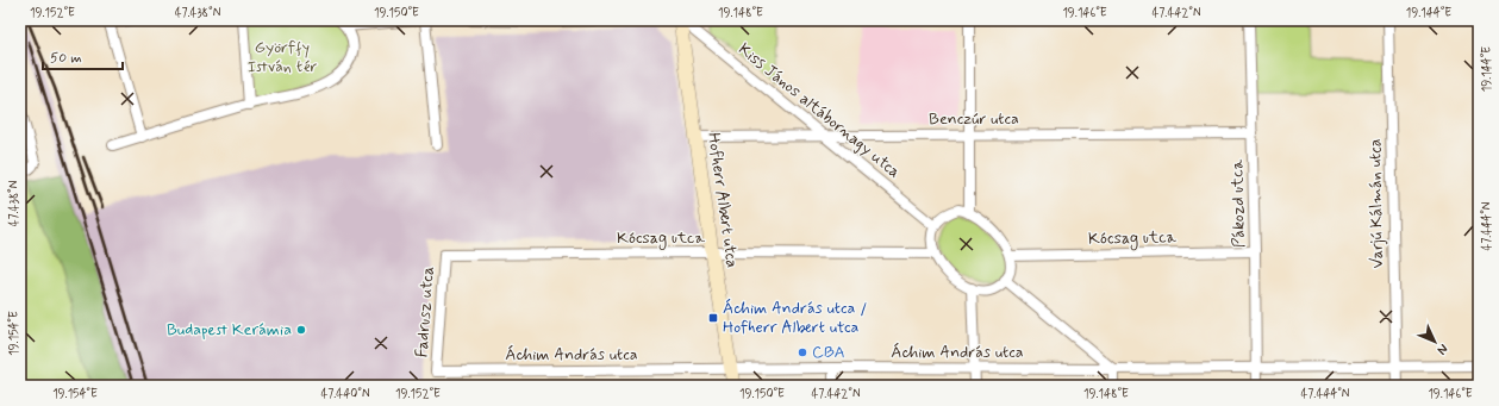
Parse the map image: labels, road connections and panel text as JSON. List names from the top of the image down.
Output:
{
  "streets": {
    "street": [
      "Kiss János altábornagy utca",
      "Benczúr utca",
      "Hofherr Albert utca",
      "Pákozd utca",
      "Varjú Kálmán utca",
      "Kócsag utca",
      "Fadrusz utca",
      "Áchim András utca"
    ]
  },
  "crossings": [
    ["Kiss János altábornagy utca", "Benczúr utca"],
    ["Kiss János altábornagy utca", "Hofherr Albert utca"],
    ["Kiss János altábornagy utca", "Kócsag utca"],
    ["Benczúr utca", "Hofherr Albert utca"],
    ["Benczúr utca", "Pákozd utca"],
    ["Hofherr Albert utca", "Kócsag utca"],
    ["Hofherr Albert utca", "Áchim András utca"],
    ["Pákozd utca", "Kócsag utca"],
    ["Pákozd utca", "Áchim András utca"],
    ["Varjú Kálmán utca", "Áchim András utca"],
    ["Kócsag utca", "Fadrusz utca"],
    ["Fadrusz utca", "Áchim András utca"]
  ],
  "parks": ["Györffy István tér"],
  "places": {
    "transit": ["Áchim András utca / Hofherr Albert utca"],
    "other": ["Budapest Kerámia", "CBA"]
  },
  "scale_bar": "50 m",
  "north": "bottom right",
  "coordinates": [
    "19.152°E",
    "47.438°N",
    "19.150°E",
    "19.148°E",
    "19.146°E",
    "47.442°N",
    "19.144°E",
    "47.444°N",
    "19.154°E",
    "47.440°N"
  ]
}
